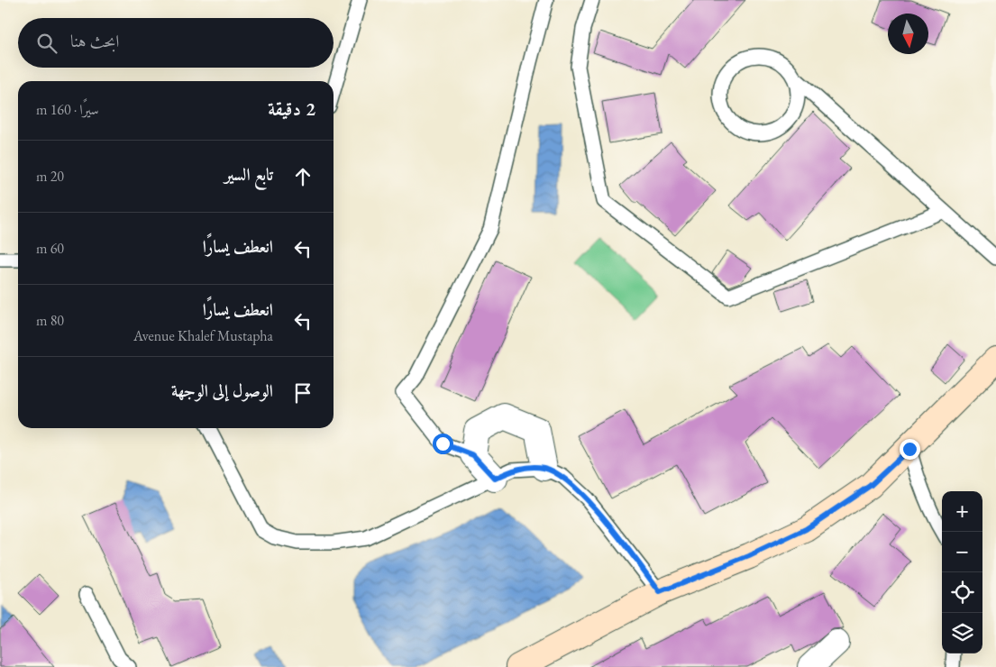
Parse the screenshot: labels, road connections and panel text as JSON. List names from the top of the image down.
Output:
{
  "north": "bottom",
  "page": {
    "search": "ابحث هنا",
    "heading": ["2 دقيقة", "سيرًا · 160 m"],
    "list": [
      ["تابع السير", "20 m"],
      ["انعطف يسارًا", "60 m"],
      ["انعطف يسارًا", "Avenue Khalef Mustapha", "80 m"],
      "الوصول إلى الوجهة"
    ],
    "map_buttons": ["+", "−"]
  }
}
